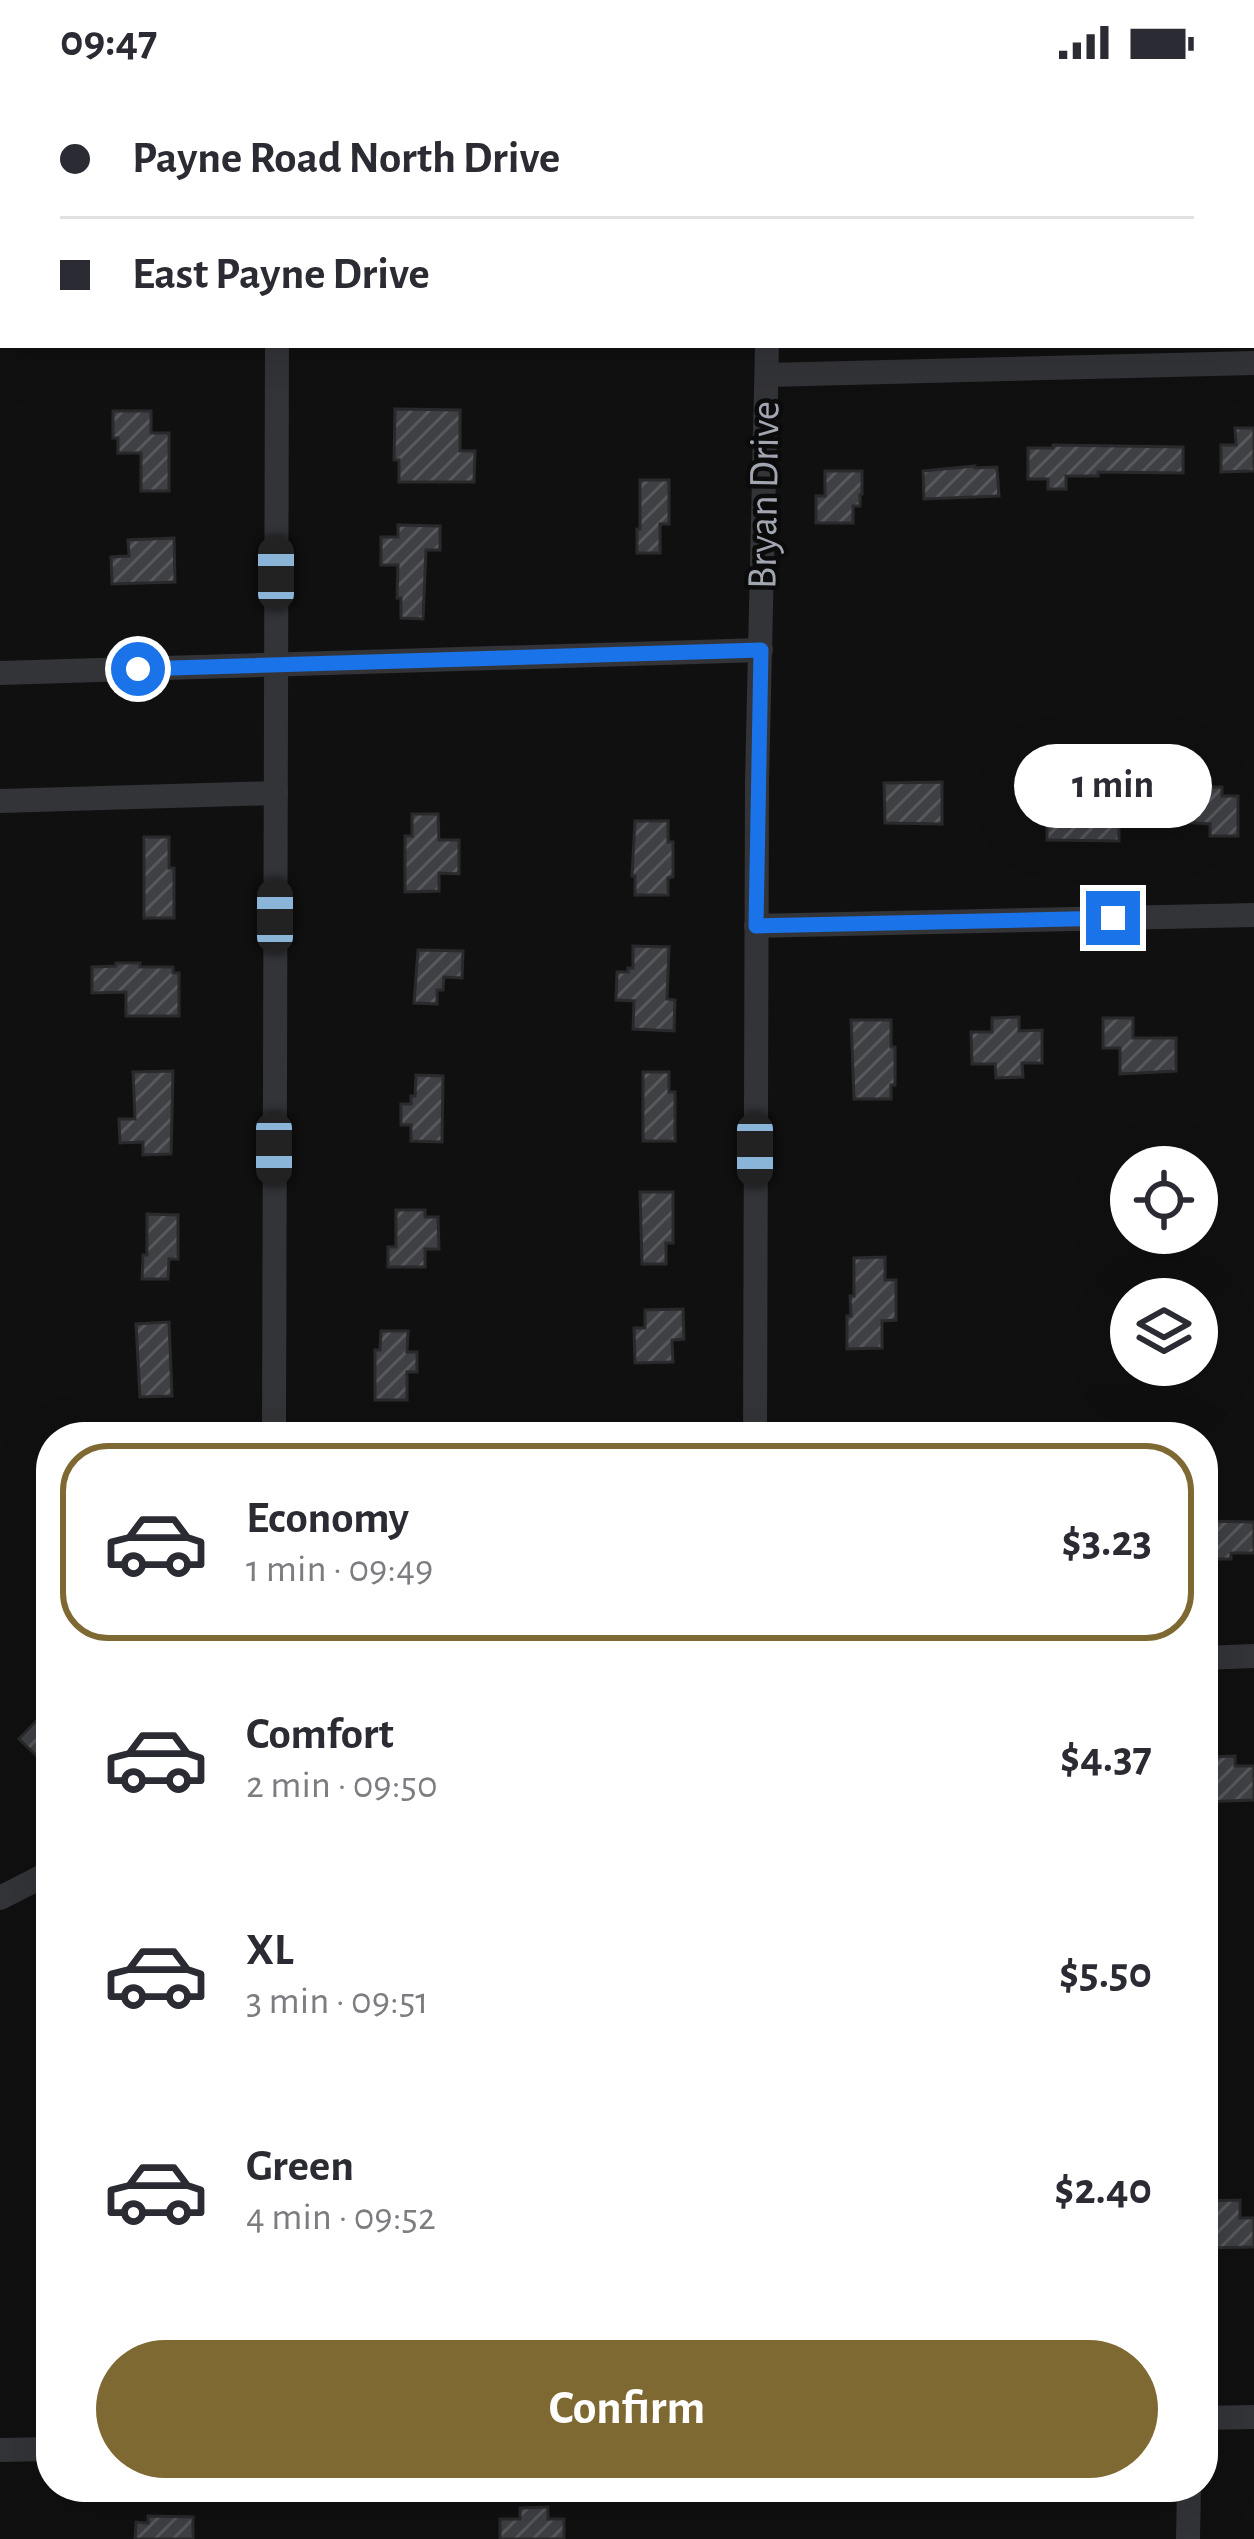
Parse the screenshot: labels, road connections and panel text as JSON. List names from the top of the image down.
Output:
{
  "streets": {
    "street": ["Bryan Drive"]
  },
  "page": {
    "status": "09:47",
    "banner": ["Payne Road North Drive", "East Payne Drive"],
    "bubble": "1 min",
    "list": [
      {
        "name": "Economy",
        "note": "1 min · 09:49",
        "value": "$3.23"
      },
      {
        "name": "Comfort",
        "note": "2 min · 09:50",
        "value": "$4.37"
      },
      {
        "name": "XL",
        "note": "3 min · 09:51",
        "value": "$5.50"
      },
      {
        "name": "Green",
        "note": "4 min · 09:52",
        "value": "$2.40"
      }
    ],
    "buttons": "Confirm"
  }
}
